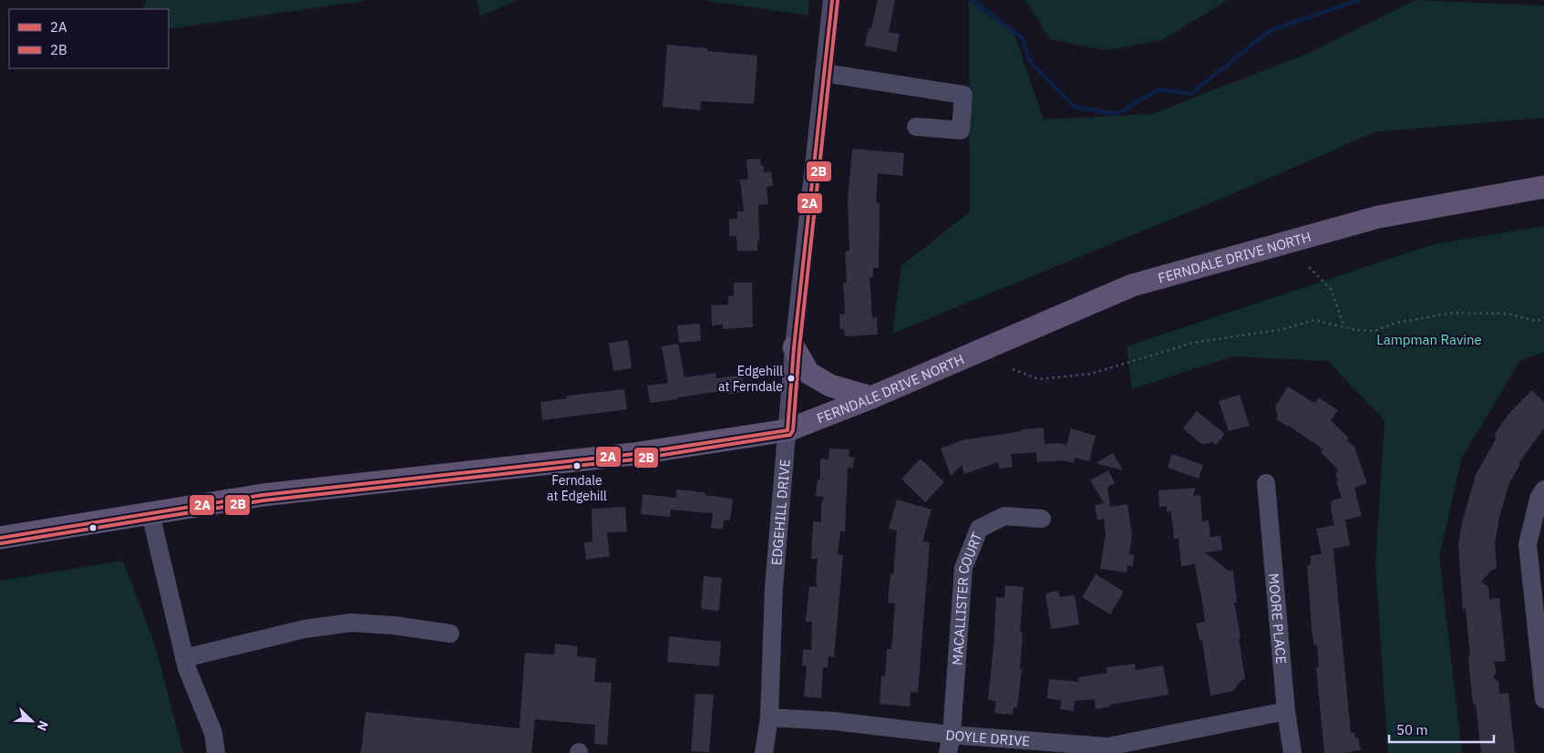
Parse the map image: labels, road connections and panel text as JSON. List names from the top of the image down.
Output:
{
  "streets": {
    "main road": ["FERNDALE DRIVE NORTH"],
    "street": [
      "EDGEHILL DRIVE",
      "MACALLISTER COURT",
      "MOORE PLACE",
      "DOYLE DRIVE"
    ]
  },
  "crossings": [
    ["FERNDALE DRIVE NORTH", "EDGEHILL DRIVE"],
    ["EDGEHILL DRIVE", "DOYLE DRIVE"],
    ["MACALLISTER COURT", "DOYLE DRIVE"],
    ["MOORE PLACE", "DOYLE DRIVE"]
  ],
  "parks": ["Lampman Ravine"],
  "places": ["Edgehill at Ferndale", "Ferndale at Edgehill"],
  "lines": ["transit line 2A", "transit line 2B"],
  "legend": ["2A", "2B"],
  "scale_bar": "50 m",
  "north": "bottom right"
}
